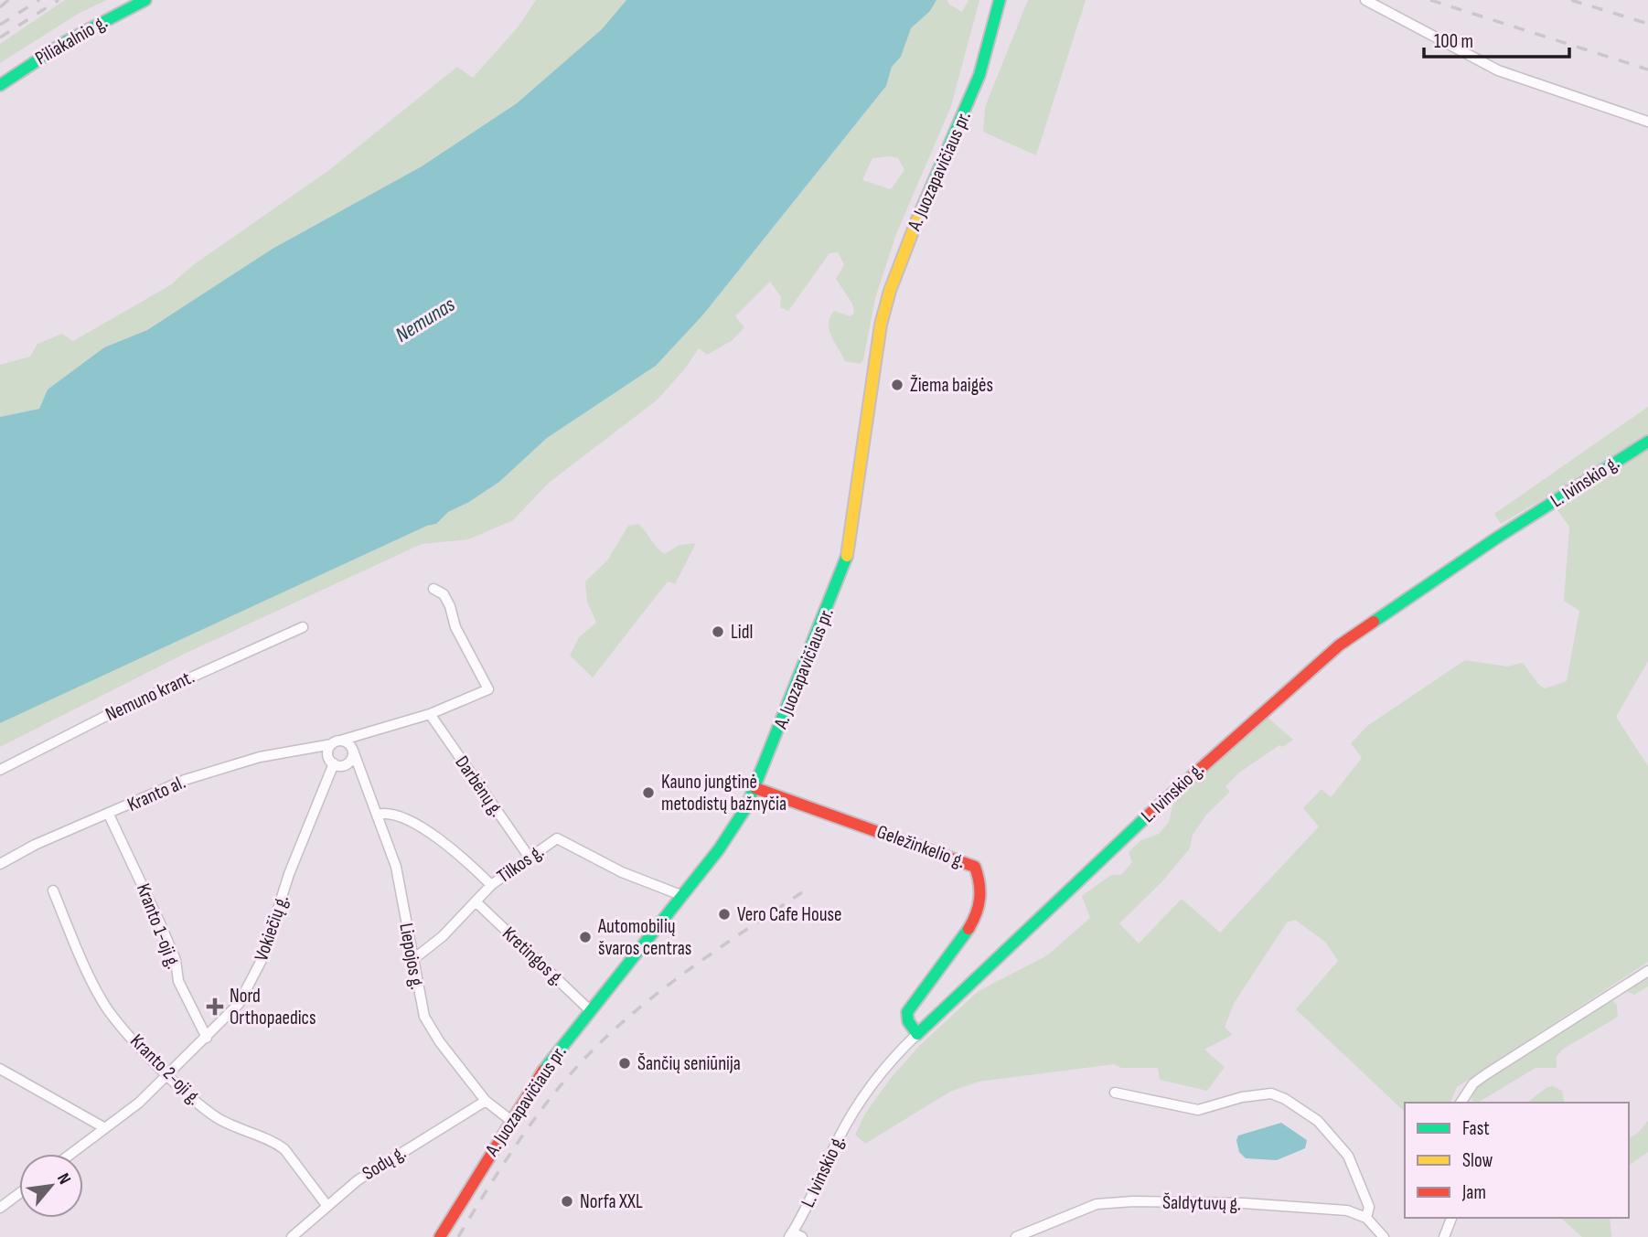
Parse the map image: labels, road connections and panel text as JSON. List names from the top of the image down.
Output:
{
  "streets": {
    "main road": [
      "Piliakalnio g.",
      "A. Juozapavičiaus pr.",
      "L. Ivinskio g.",
      "Geležinkelio g."
    ],
    "street": [
      "Nemuno krant.",
      "Darbėnų g.",
      "Kranto al.",
      "Tilkos g.",
      "Kranto 1-oji g.",
      "Vokiečių g.",
      "Liepojos g.",
      "Kretingos g.",
      "Kranto 2-oji g.",
      "Sodų g.",
      "Šaldytuvų g."
    ]
  },
  "crossings": [
    ["A. Juozapavičiaus pr.", "Geležinkelio g."],
    ["A. Juozapavičiaus pr.", "Tilkos g."],
    ["A. Juozapavičiaus pr.", "Liepojos g."],
    ["A. Juozapavičiaus pr.", "Kretingos g."],
    ["L. Ivinskio g.", "Geležinkelio g."],
    ["Darbėnų g.", "Tilkos g."],
    ["Kranto al.", "Kranto 1-oji g."],
    ["Kranto al.", "Vokiečių g."],
    ["Kranto al.", "Liepojos g."],
    ["Tilkos g.", "Liepojos g."],
    ["Tilkos g.", "Kretingos g."],
    ["Kranto 1-oji g.", "Vokiečių g."],
    ["Vokiečių g.", "Kranto 2-oji g."],
    ["Liepojos g.", "Sodų g."],
    ["Kranto 2-oji g.", "Sodų g."]
  ],
  "water": ["Nemunas"],
  "places": {
    "other": [
      "Žiema baigės",
      "Lidl",
      "Kauno jungtinė metodistų bažnyčia",
      "Vero Cafe House",
      "Automobilių švaros centras",
      "Šančių seniūnija",
      "Norfa XXL"
    ],
    "health": ["Nord Orthopaedics"]
  },
  "legend": ["Fast", "Slow", "Jam"],
  "scale_bar": "100 m",
  "north": "top right"
}
